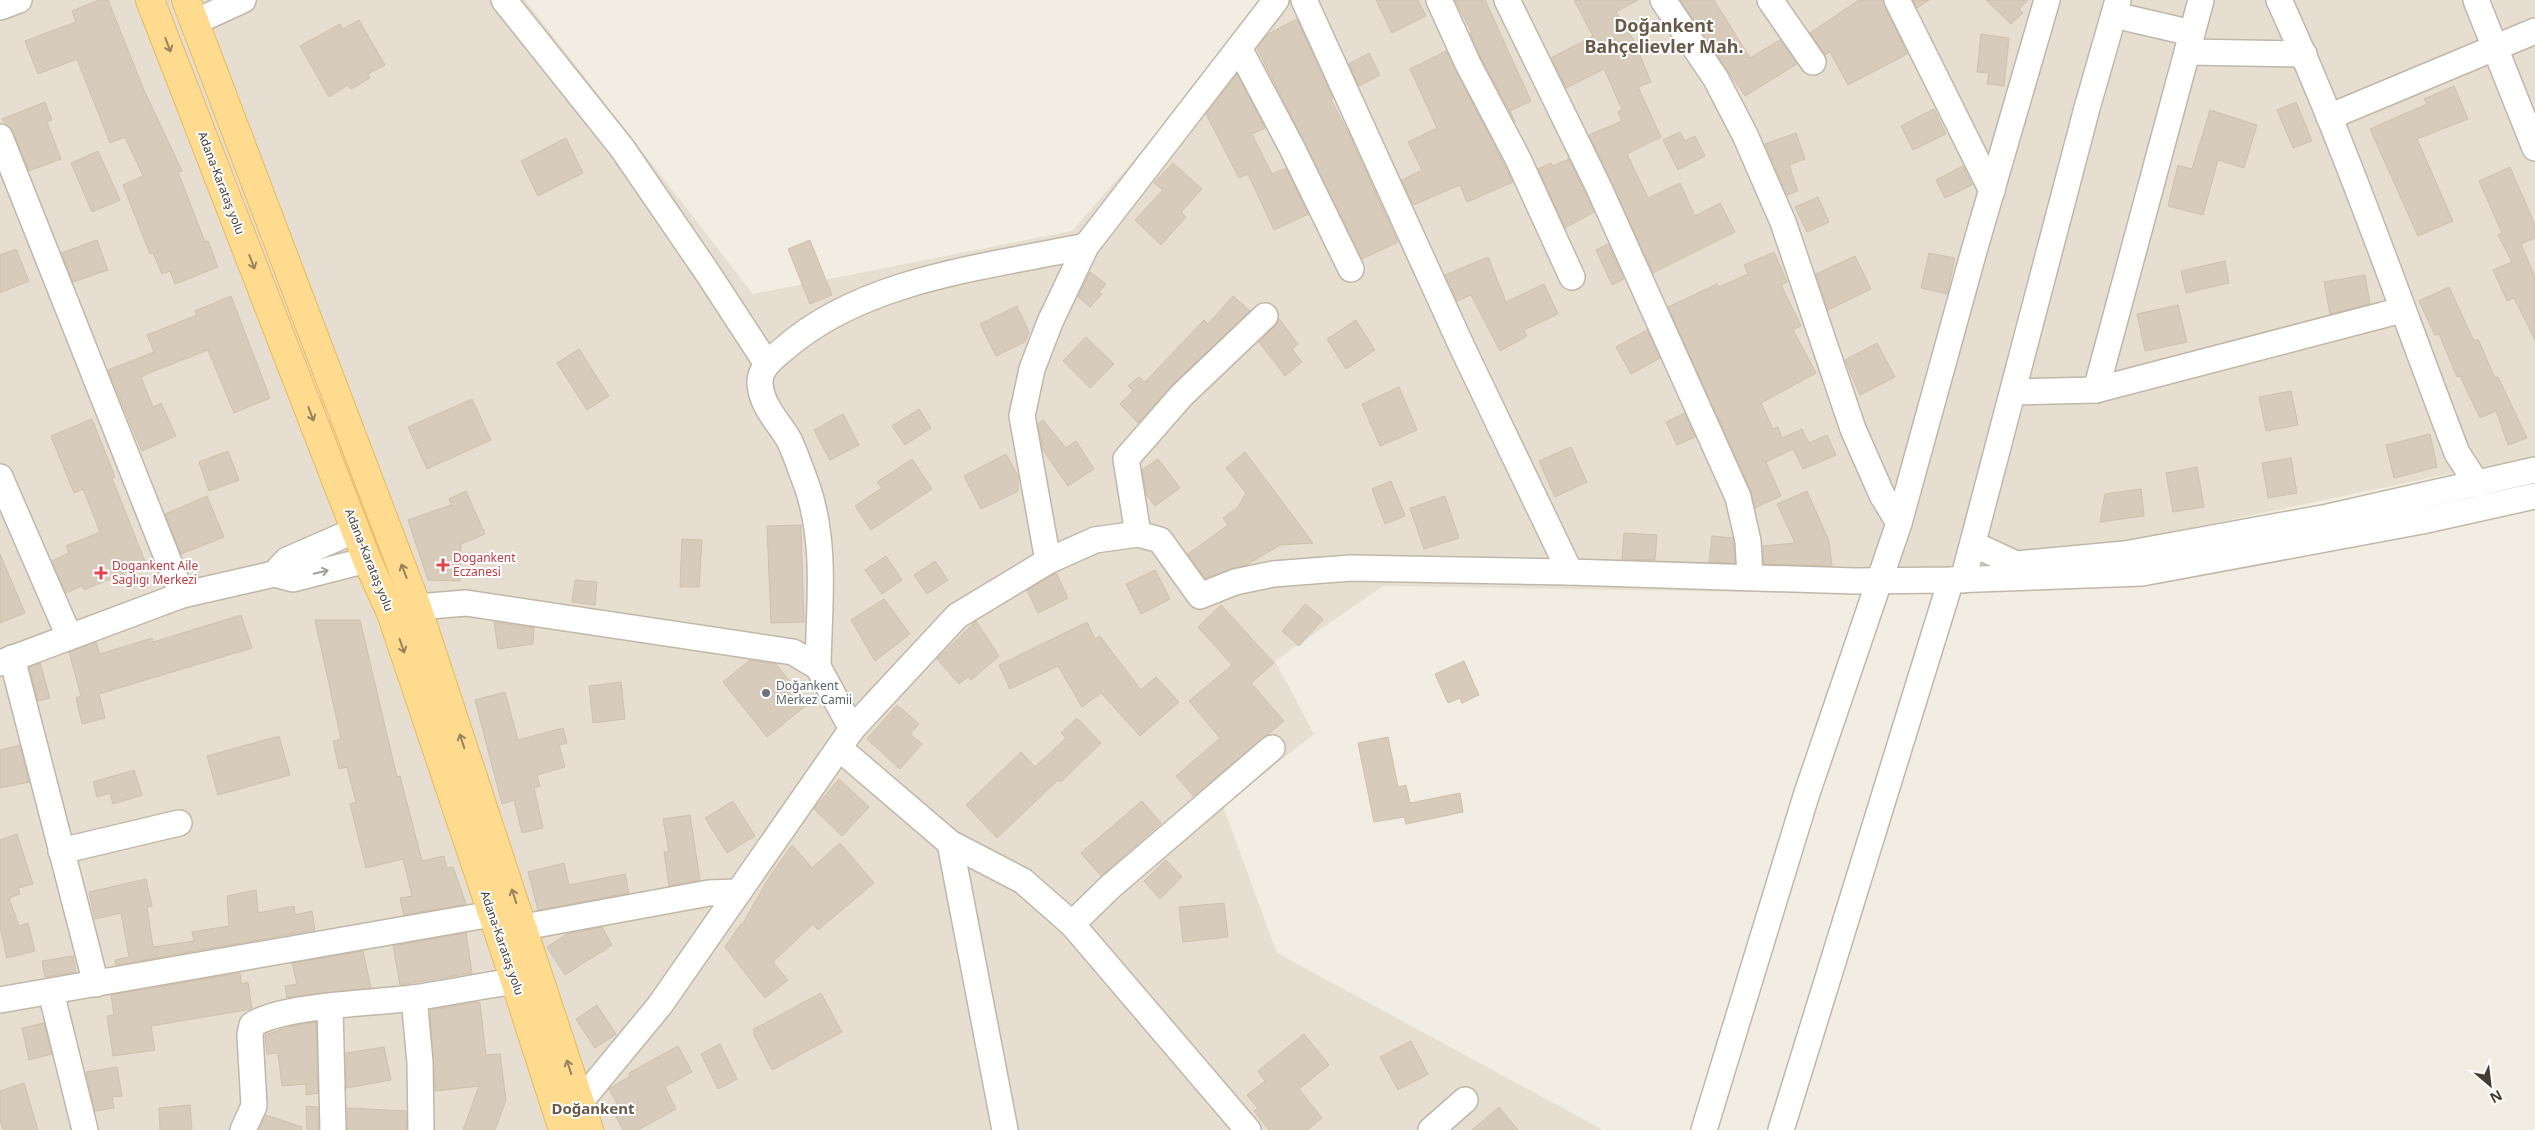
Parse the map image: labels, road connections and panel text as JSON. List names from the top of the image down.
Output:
{
  "streets": {
    "main road": ["Adana-Karataş yolu"]
  },
  "districts": ["Doğankent Bahçelievler Mah.", "Doğankent"],
  "places": {
    "health": ["Dogankent Eczanesi", "Dogankent Aile Saglıgı Merkezi"],
    "other": ["Doğankent Merkez Camii"]
  },
  "north": "bottom right"
}
